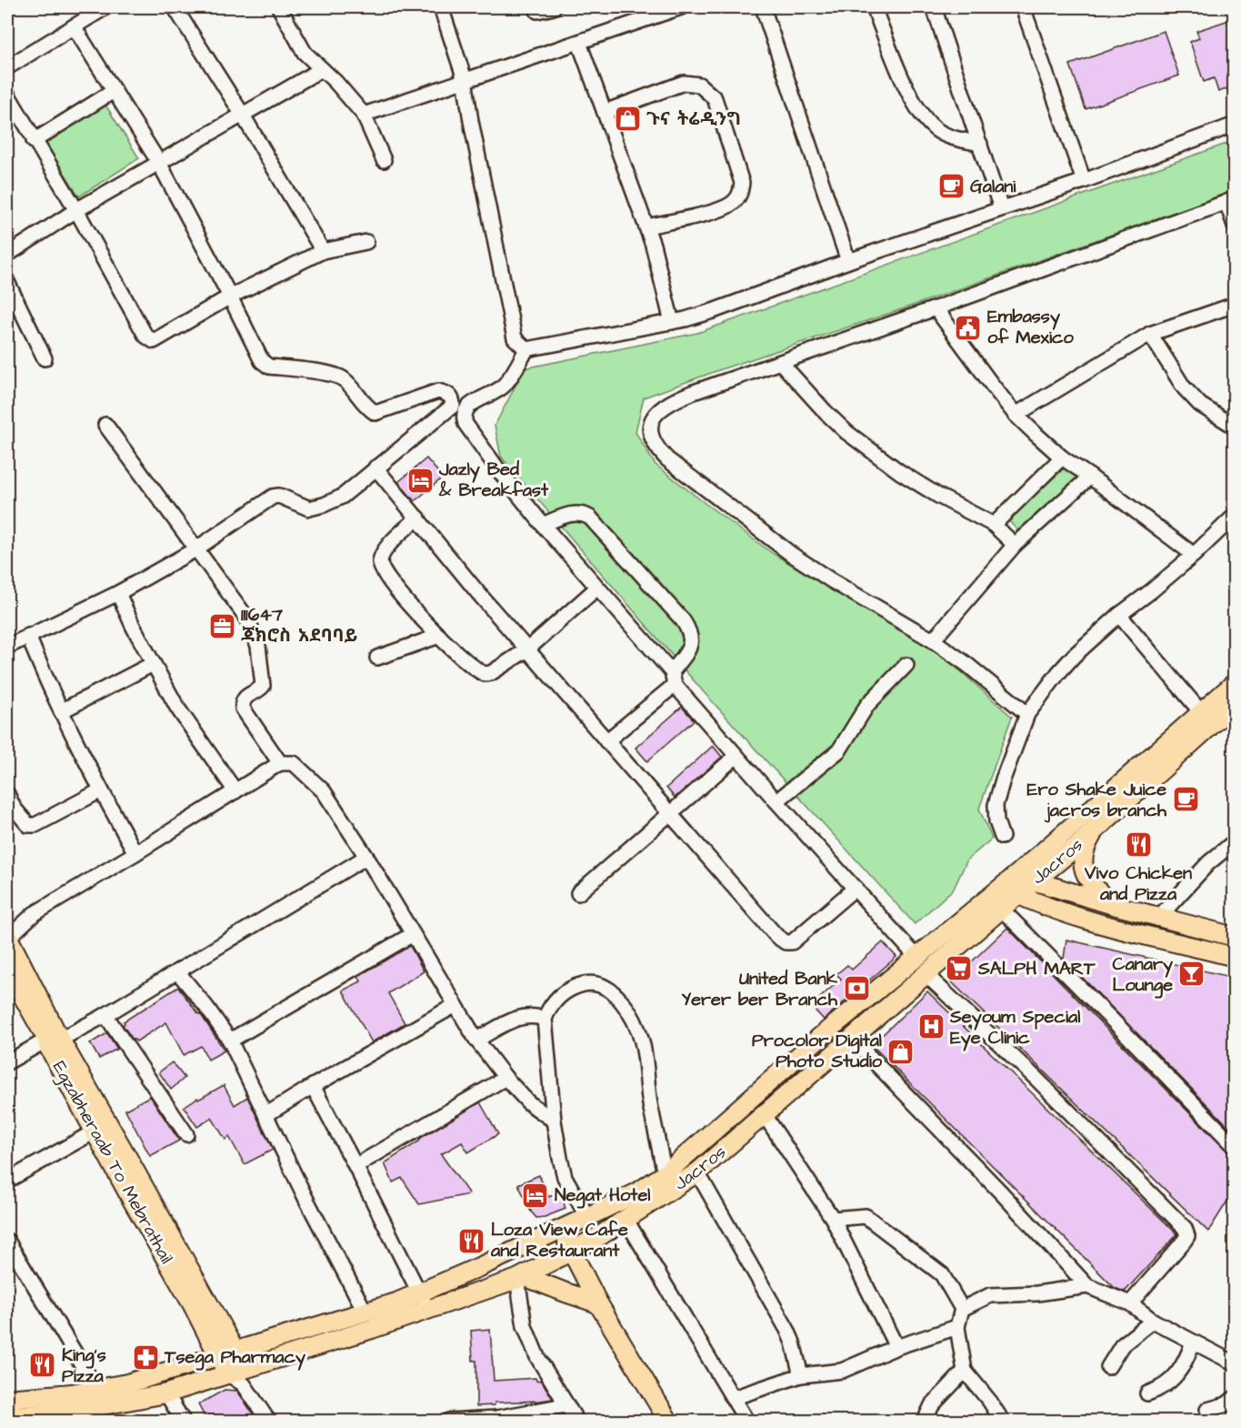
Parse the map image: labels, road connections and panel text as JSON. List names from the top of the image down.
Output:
{
  "streets": {
    "main road": ["Jacros", "Egzabheraab To Mebrathail"]
  },
  "crossings": [
    ["Jacros", "Egzabheraab To Mebrathail"]
  ],
  "places": {
    "shop": ["ጉና ትሬዲንግ", "Procolor Digital Photo Studio"],
    "cafe": ["Galani", "Ero Shake Juice jacros branch"],
    "public building": ["Embassy of Mexico"],
    "hotel": ["Jazly Bed & Breakfast", "Negat Hotel"],
    "office": ["111647 ጃክሮስ አደባባይ"],
    "restaurant": ["Vivo Chicken and Pizza", "Loza View Cafe and Restaurant", "King's Pizza"],
    "supermarket": ["SALPH MART"],
    "bar": ["Canary Lounge"],
    "bank": ["United Bank Yerer ber Branch"],
    "hospital": ["Seyoum Special Eye Clinic"],
    "pharmacy": ["Tsega Pharmacy"]
  }
}
